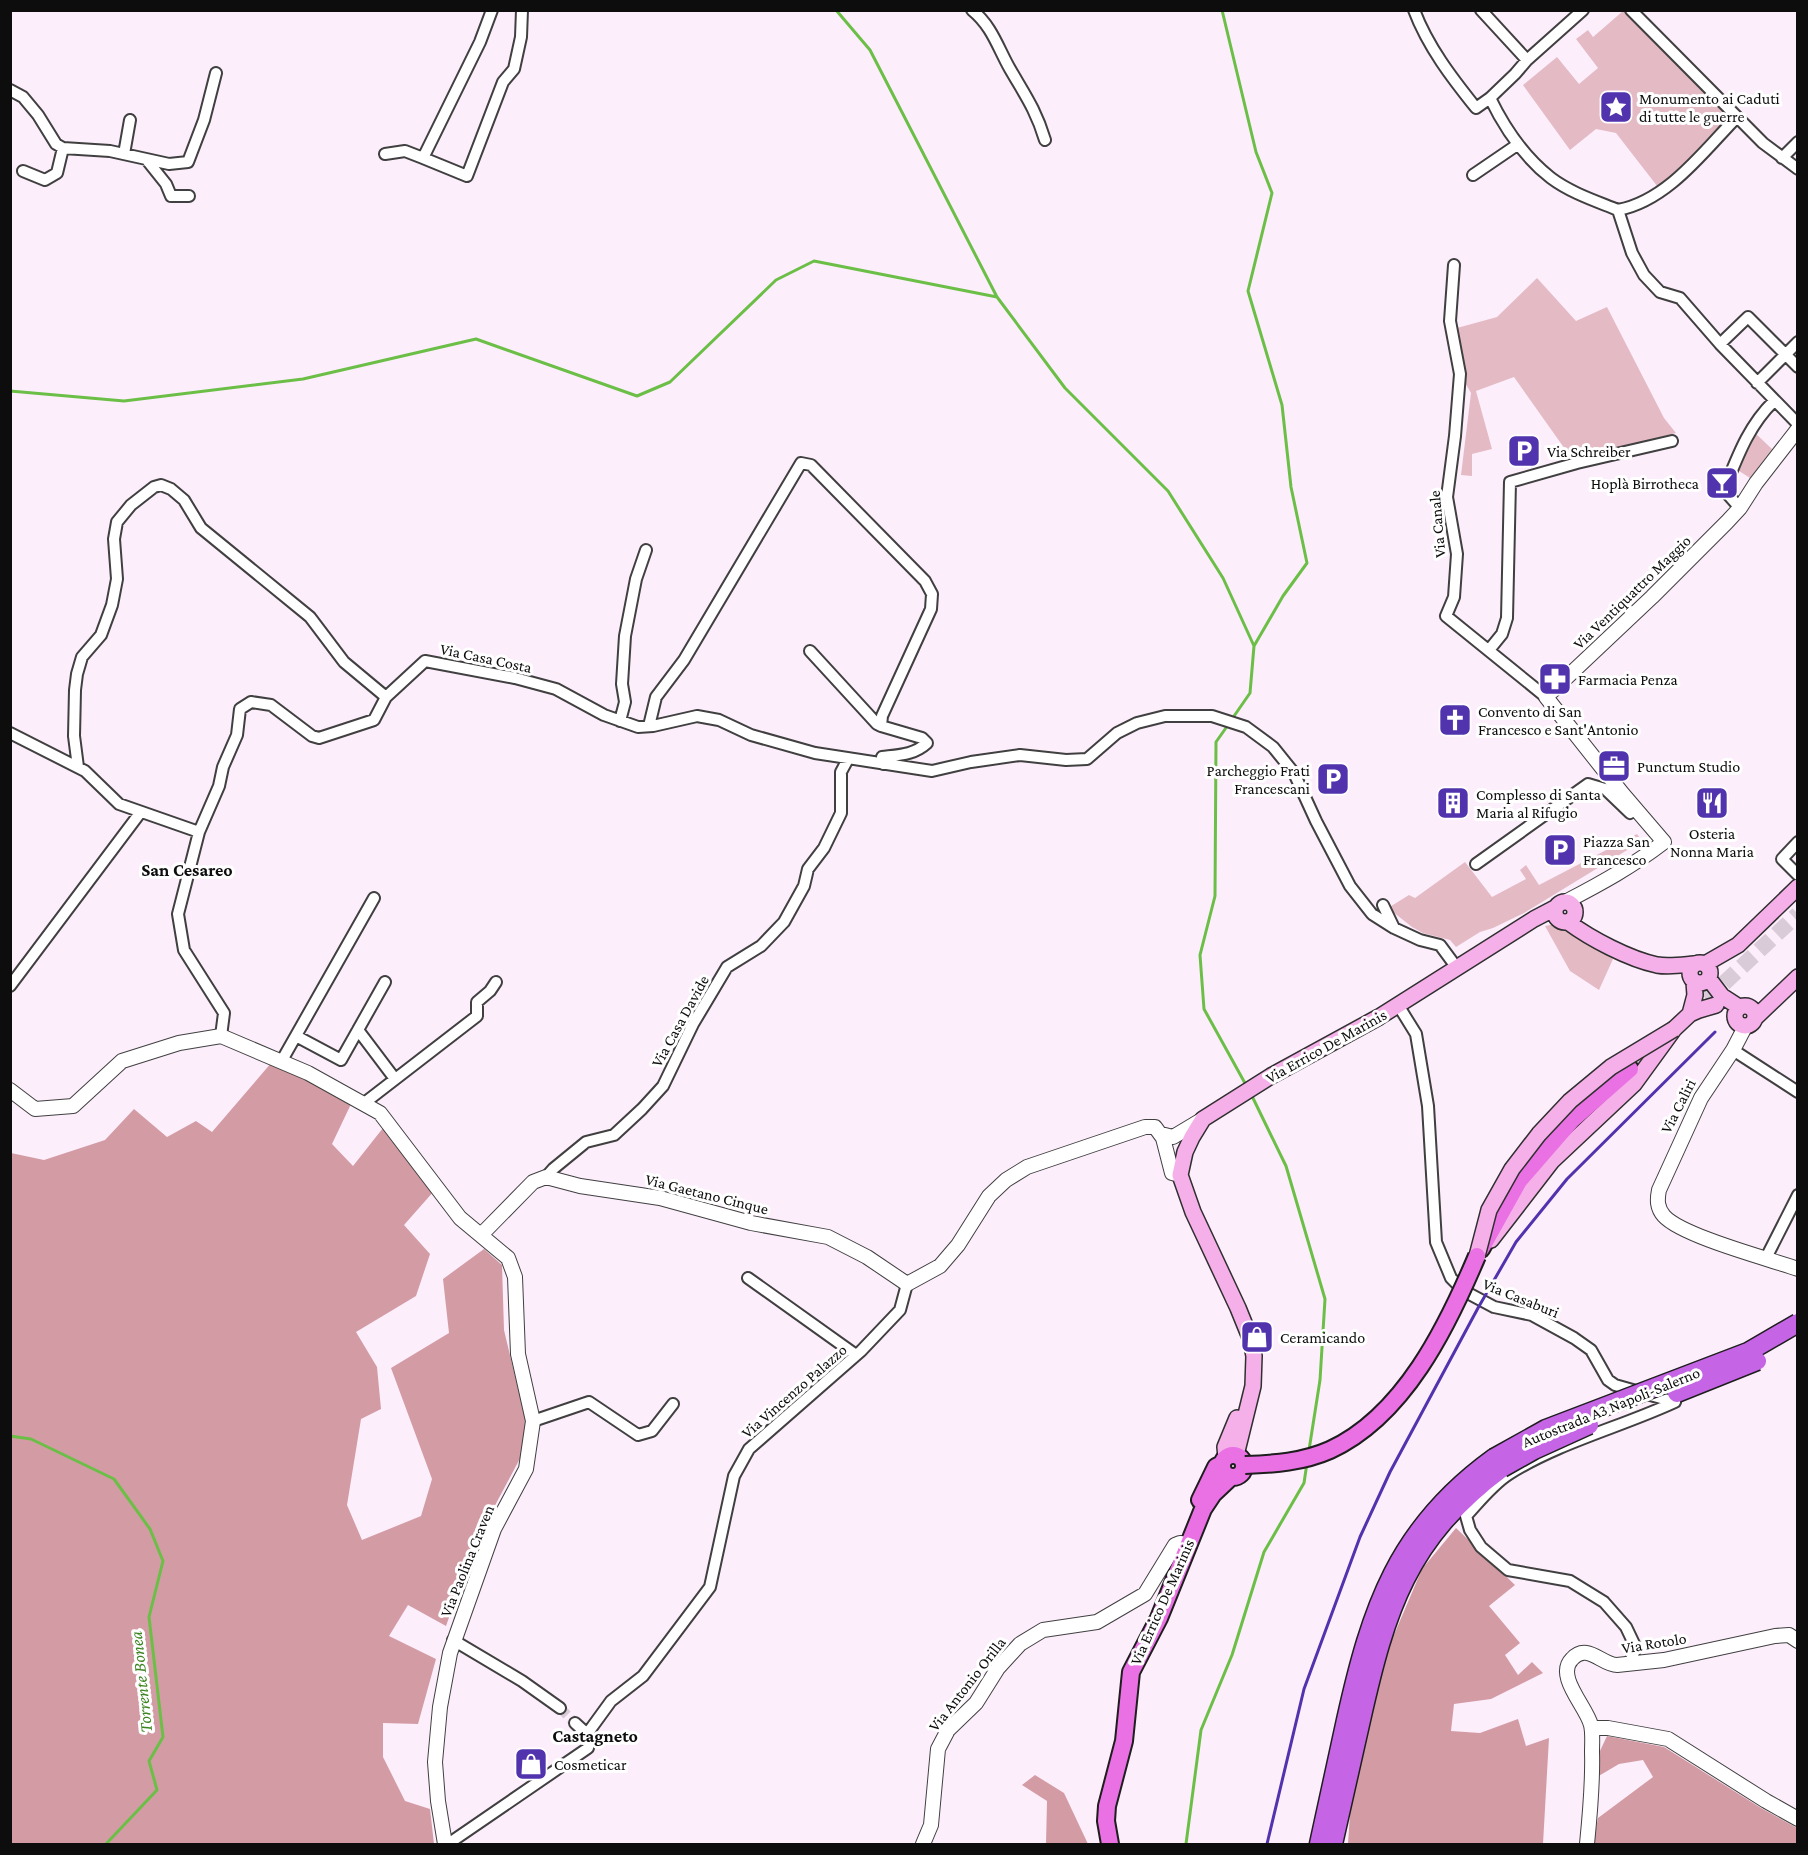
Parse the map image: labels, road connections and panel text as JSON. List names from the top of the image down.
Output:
{
  "streets": {
    "highway": ["Autostrada A3 Napoli-Salerno"],
    "main road": ["Via Errico De Marinis"],
    "street": [
      "Via Canale",
      "Via Ventiquattro Maggio",
      "Via Casa Costa",
      "Via Casa Davide",
      "Via Caliri",
      "Via Gaetano Cinque",
      "Via Casaburi",
      "Via Vincenzo Palazzo",
      "Via Paolina Craven",
      "Via Rotolo",
      "Via Antonio Orilla"
    ]
  },
  "crossings": [
    ["Via Canale", "Via Ventiquattro Maggio"],
    ["Via Casa Costa", "Via Casa Davide"],
    ["Via Casa Costa", "Via Errico De Marinis"],
    ["Via Casa Davide", "Via Gaetano Cinque"],
    ["Via Errico De Marinis", "Via Casaburi"],
    ["Via Errico De Marinis", "Via Antonio Orilla"],
    ["Via Gaetano Cinque", "Via Vincenzo Palazzo"],
    ["Via Casaburi", "Via Rotolo"],
    ["Via Vincenzo Palazzo", "Via Paolina Craven"]
  ],
  "districts": ["San Cesareo", "Castagneto"],
  "water": ["Torrente Bonea"],
  "places": {
    "place": ["Monumento ai Caduti di tutte le guerre"],
    "parking": ["Via Schreiber", "Parcheggio Frati Francescani", "Piazza San Francesco"],
    "bar": ["Hoplà Birrotheca"],
    "pharmacy": ["Farmacia Penza"],
    "church": ["Convento di San Francesco e Sant'Antonio"],
    "office": ["Punctum Studio"],
    "building": ["Complesso di Santa Maria al Rifugio"],
    "restaurant": ["Osteria Nonna Maria"],
    "shop": ["Ceramicando", "Cosmeticar"]
  }
}
